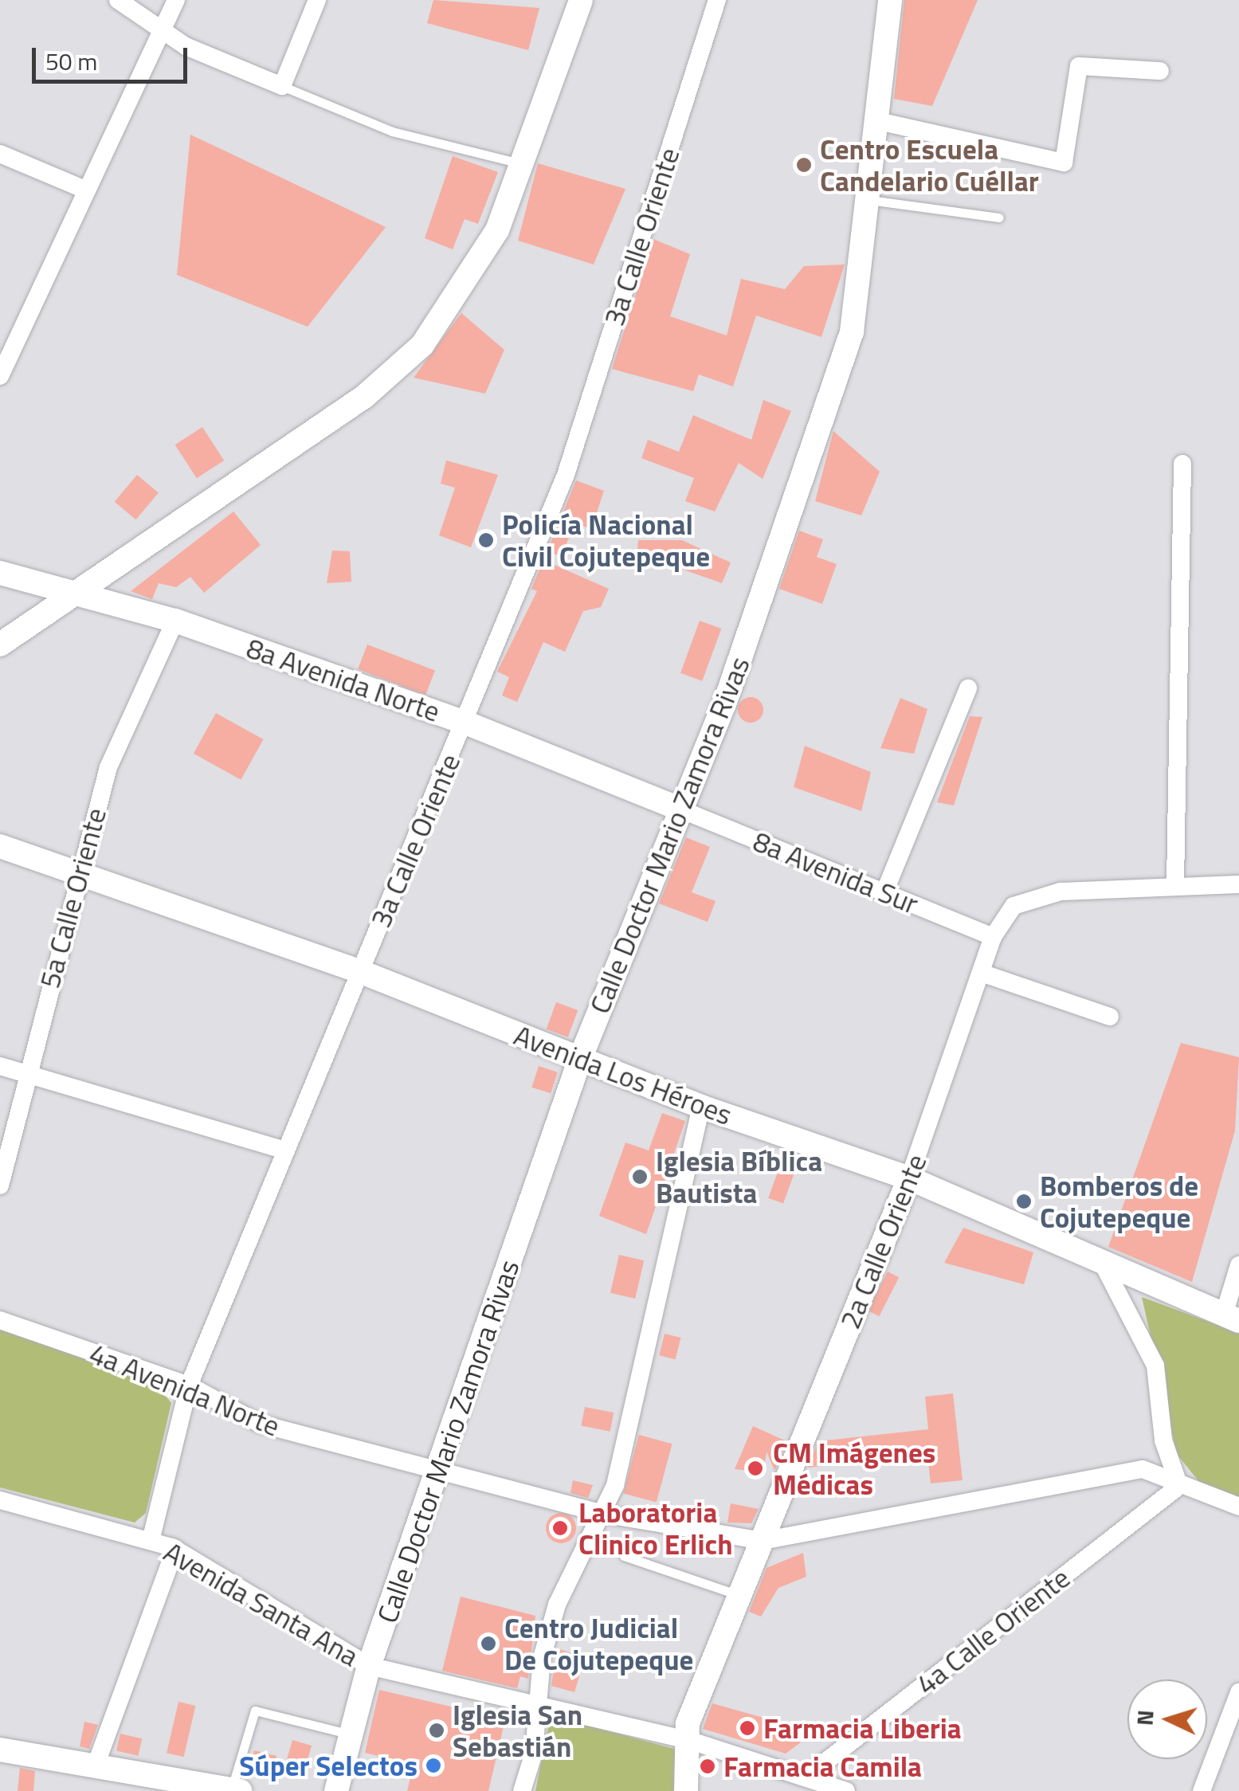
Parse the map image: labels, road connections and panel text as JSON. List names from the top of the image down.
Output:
{
  "streets": {
    "street": [
      "3a Calle Oriente",
      "8a Avenida Norte",
      "Calle Doctor Mario Zamora Rivas",
      "8a Avenida Sur",
      "5a Calle Oriente",
      "Avenida Los Héroes",
      "2a Calle Oriente",
      "4a Avenida Norte",
      "Avenida Santa Ana",
      "4a Calle Oriente"
    ]
  },
  "crossings": [
    ["3a Calle Oriente", "8a Avenida Norte"],
    ["3a Calle Oriente", "Avenida Los Héroes"],
    ["3a Calle Oriente", "4a Avenida Norte"],
    ["3a Calle Oriente", "Avenida Santa Ana"],
    ["8a Avenida Norte", "Calle Doctor Mario Zamora Rivas"],
    ["8a Avenida Norte", "8a Avenida Sur"],
    ["8a Avenida Norte", "5a Calle Oriente"],
    ["Calle Doctor Mario Zamora Rivas", "8a Avenida Sur"],
    ["Calle Doctor Mario Zamora Rivas", "Avenida Los Héroes"],
    ["Calle Doctor Mario Zamora Rivas", "4a Avenida Norte"],
    ["Calle Doctor Mario Zamora Rivas", "Avenida Santa Ana"],
    ["8a Avenida Sur", "2a Calle Oriente"],
    ["5a Calle Oriente", "Avenida Los Héroes"],
    ["Avenida Los Héroes", "2a Calle Oriente"],
    ["2a Calle Oriente", "4a Avenida Norte"],
    ["2a Calle Oriente", "Avenida Santa Ana"],
    ["Avenida Santa Ana", "4a Calle Oriente"]
  ],
  "places": [
    "Centro Escuela Candelario Cuéllar",
    "Policía Nacional Civil Cojutepeque",
    "Iglesia Bíblica Bautista",
    "Bomberos de Cojutepeque",
    "CM Imágenes Médicas",
    "Laboratoria Clinico Erlich",
    "Centro Judicial De Cojutepeque",
    "Farmacia Liberia",
    "Iglesia San Sebastián",
    "Súper Selectos",
    "Farmacia Camila"
  ],
  "scale_bar": "50 m",
  "north": "left"
}
